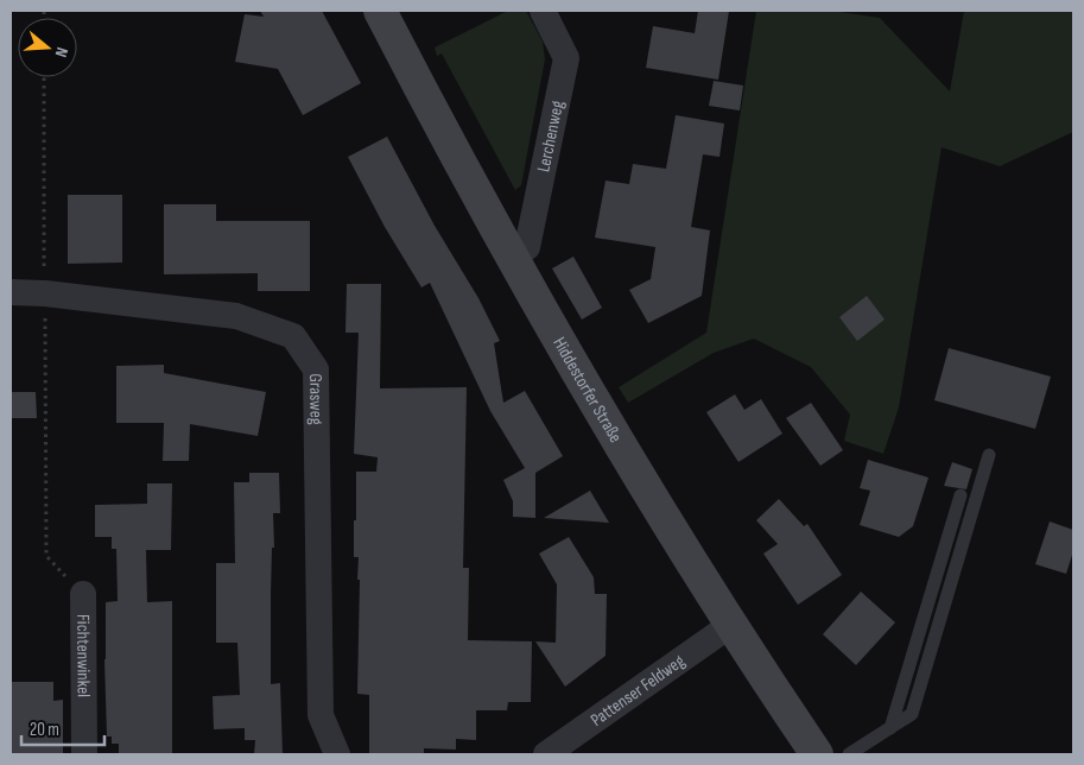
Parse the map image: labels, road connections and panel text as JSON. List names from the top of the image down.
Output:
{
  "streets": {
    "main road": ["Hiddestorfer Straße"],
    "street": [
      "Lerchenweg",
      "Grasweg",
      "Fichtenwinkel",
      "Pattenser Feldweg"
    ]
  },
  "crossings": [
    ["Lerchenweg", "Hiddestorfer Straße"],
    ["Hiddestorfer Straße", "Pattenser Feldweg"]
  ],
  "scale_bar": "20 m",
  "north": "right"
}
